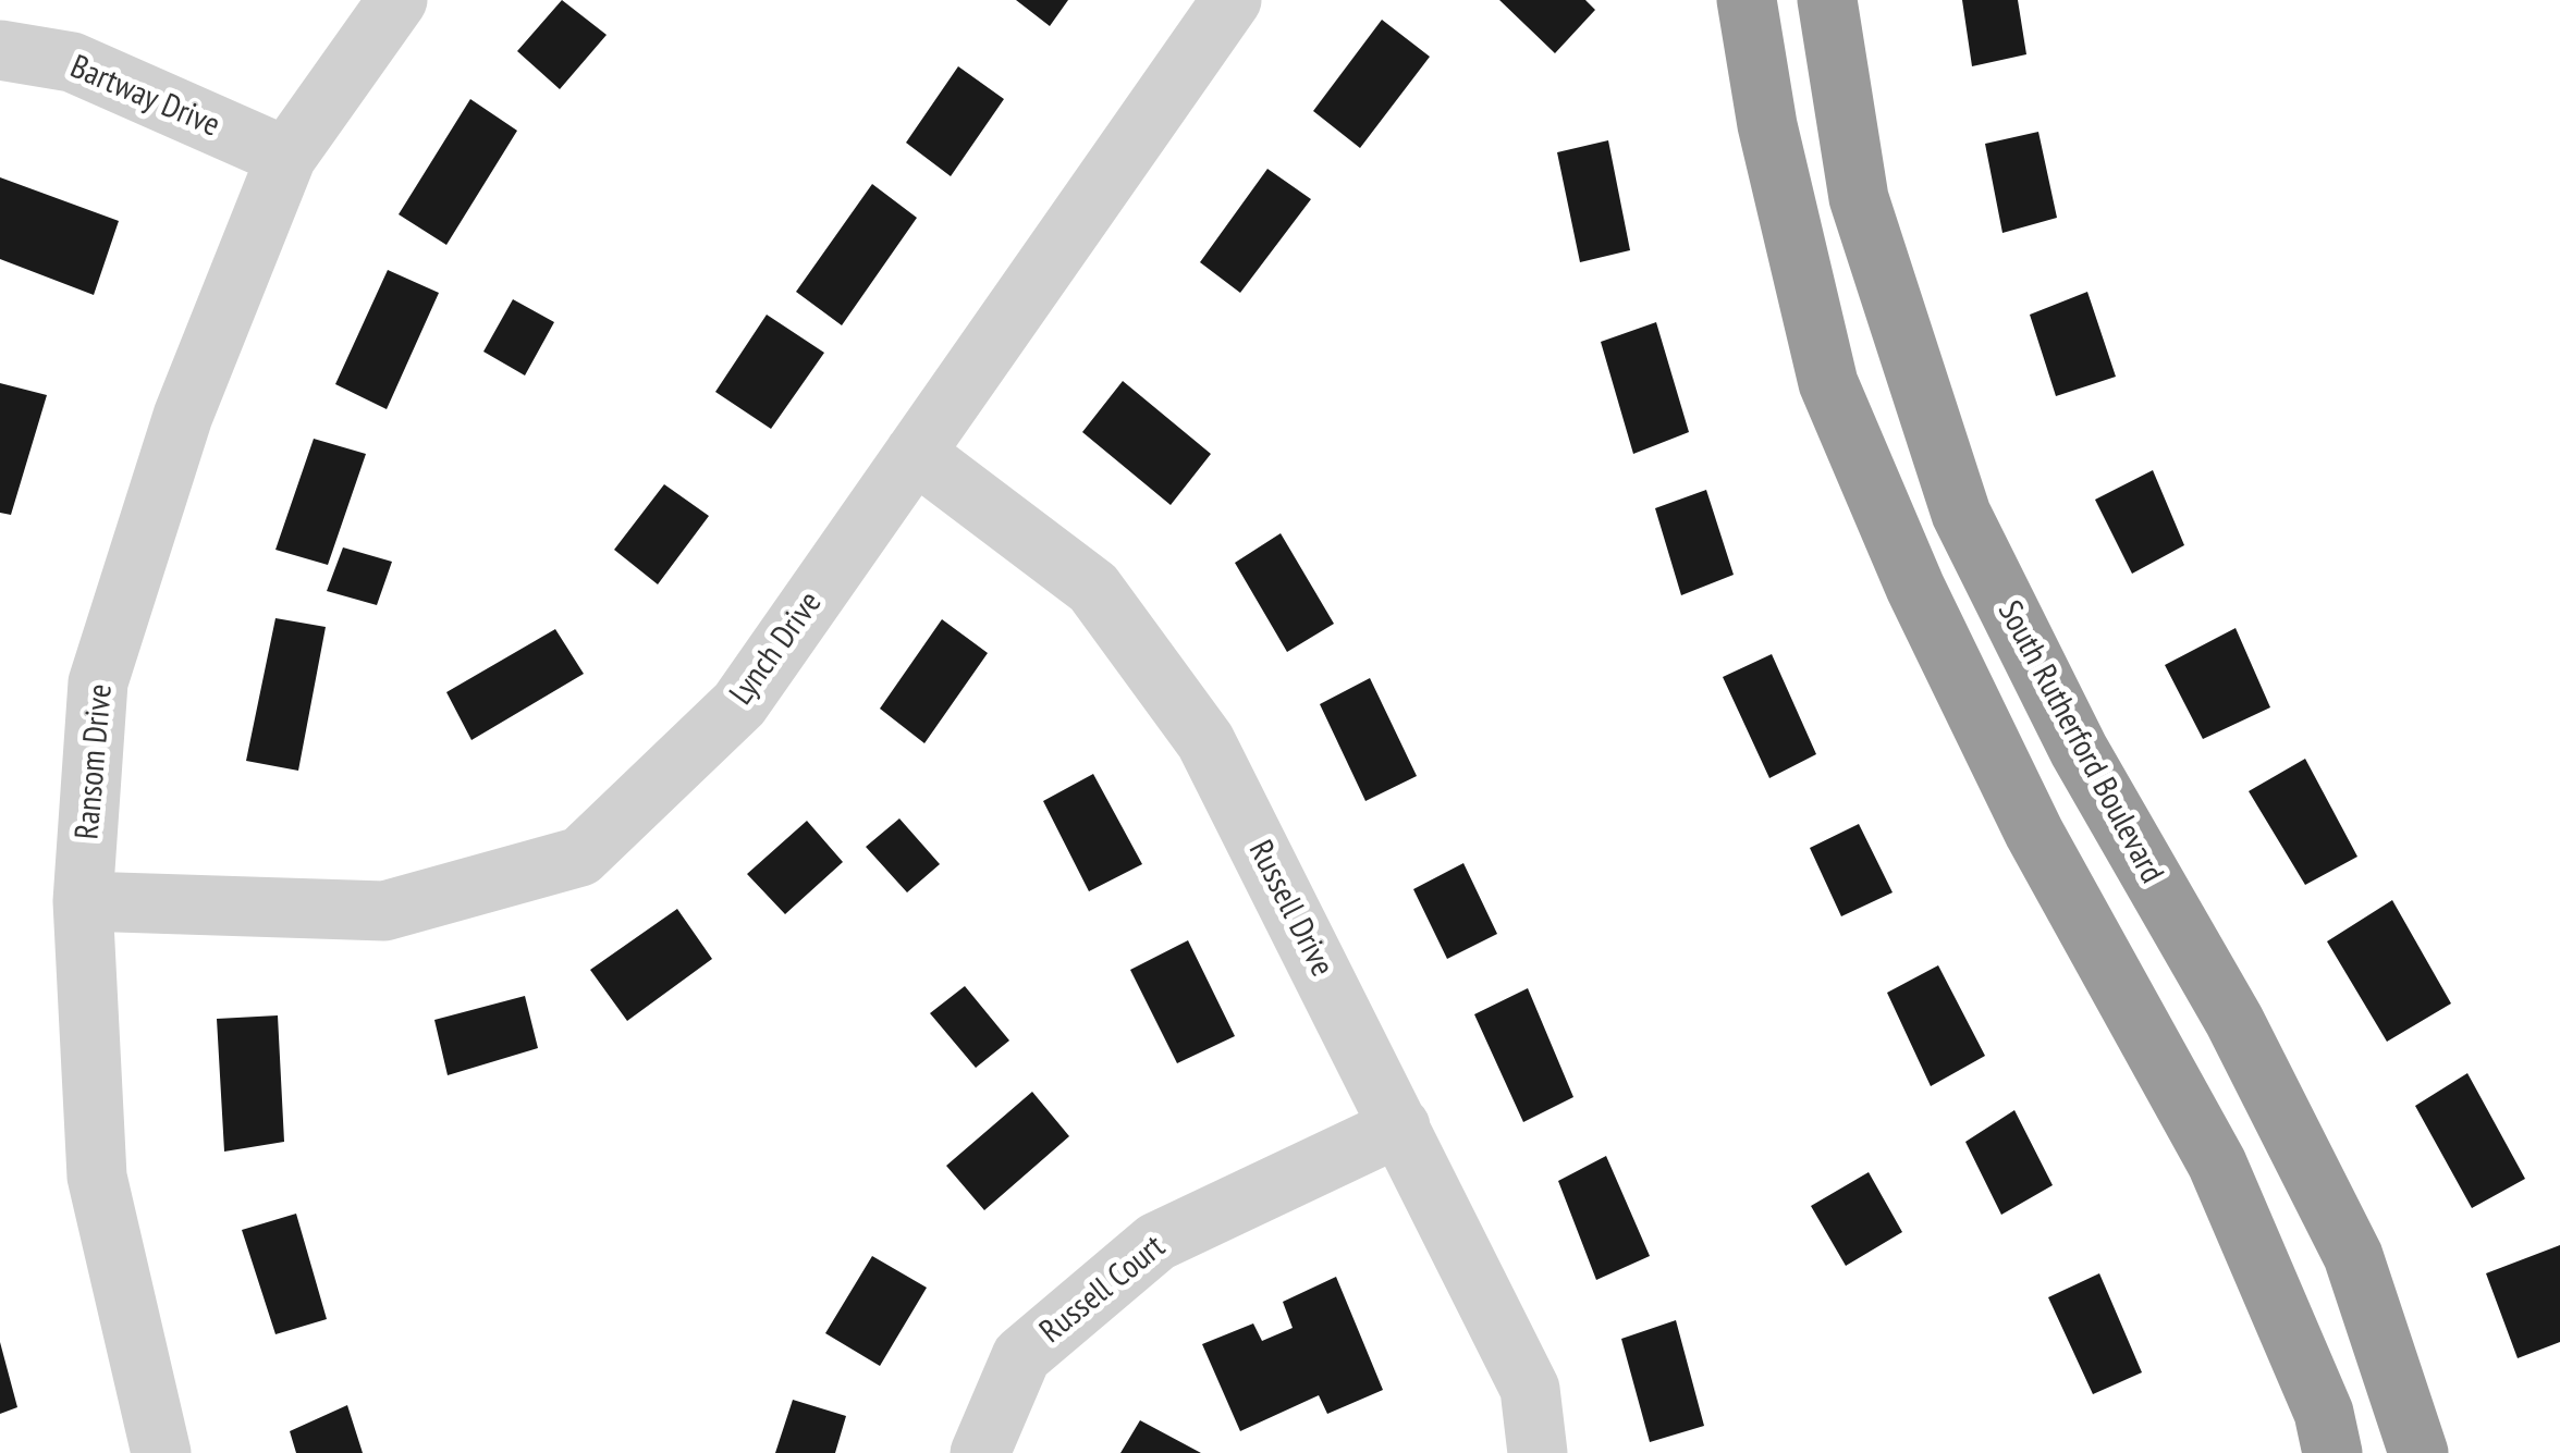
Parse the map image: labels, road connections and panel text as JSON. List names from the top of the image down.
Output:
{
  "streets": {
    "highway": ["South Rutherford Boulevard"],
    "street": [
      "Bartway Drive",
      "Lynch Drive",
      "Ransom Drive",
      "Russell Drive",
      "Russell Court"
    ]
  },
  "crossings": [
    ["Bartway Drive", "Ransom Drive"],
    ["Lynch Drive", "Ransom Drive"],
    ["Lynch Drive", "Russell Drive"],
    ["Russell Drive", "Russell Court"]
  ]
}
